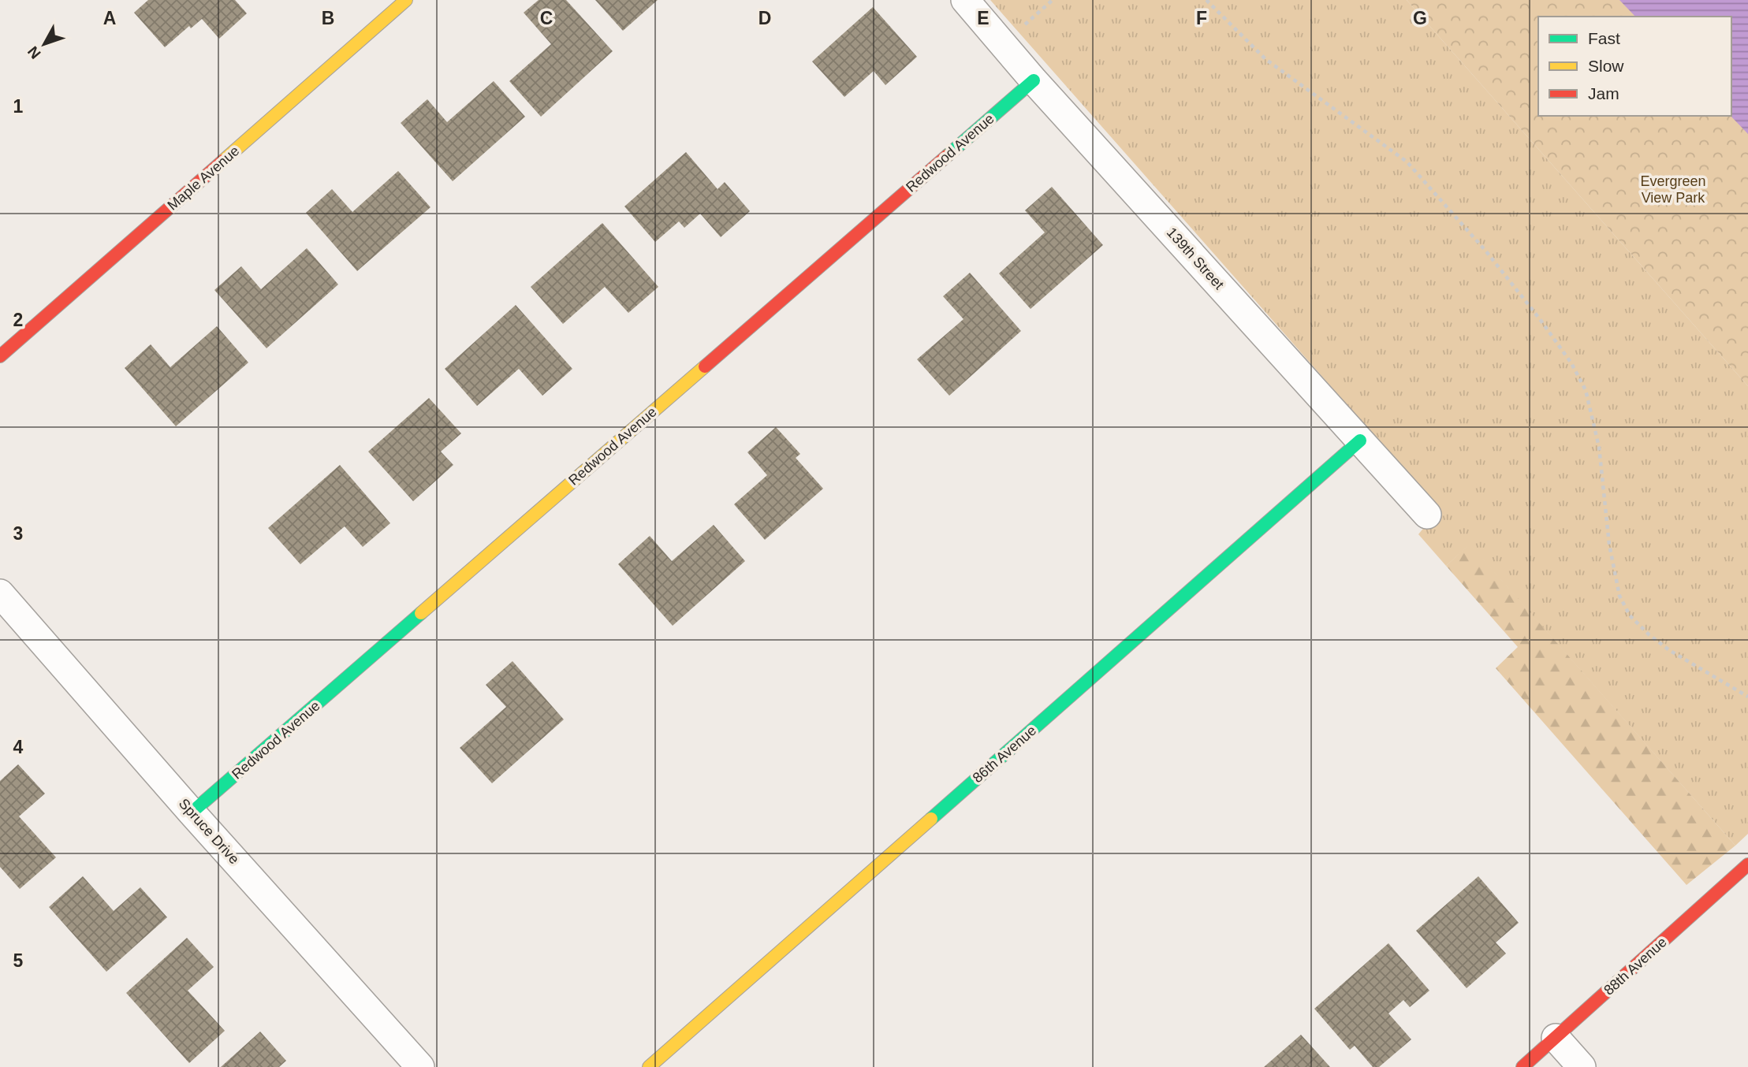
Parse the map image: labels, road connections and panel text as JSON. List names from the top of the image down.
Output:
{
  "streets": {
    "street": [
      "Redwood Avenue",
      "Maple Avenue",
      "139th Street",
      "86th Avenue",
      "Spruce Drive",
      "88th Avenue"
    ]
  },
  "crossings": [
    ["Redwood Avenue", "139th Street"],
    ["Redwood Avenue", "Spruce Drive"],
    ["139th Street", "86th Avenue"]
  ],
  "parks": ["Evergreen View Park"],
  "legend": ["Fast", "Slow", "Jam"],
  "north": "bottom left",
  "grid": {
    "columns": [
      "A",
      "B",
      "C",
      "D",
      "E",
      "F",
      "G"
    ],
    "rows": [
      "1",
      "2",
      "3",
      "4",
      "5"
    ]
  }
}
